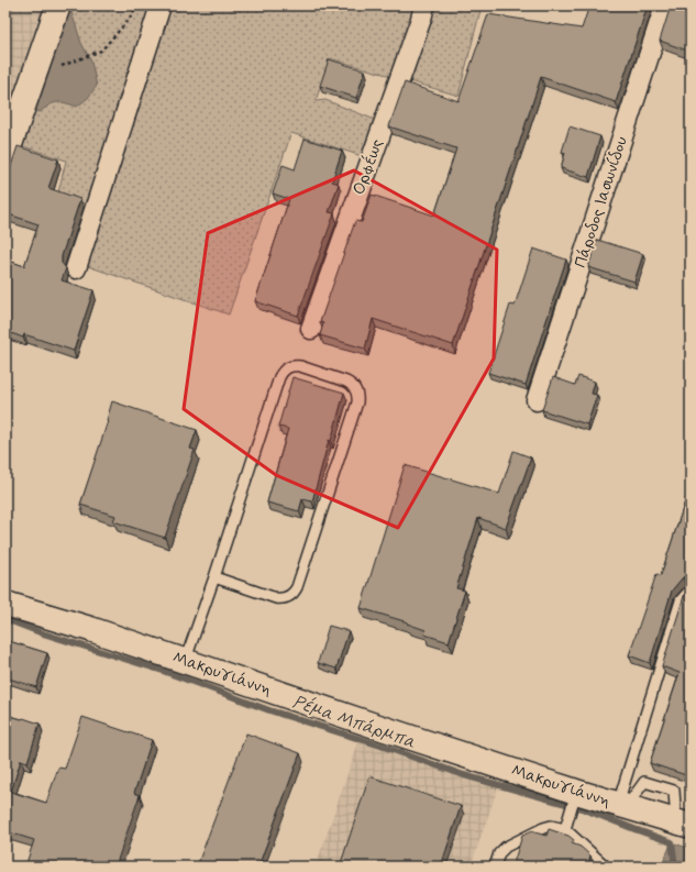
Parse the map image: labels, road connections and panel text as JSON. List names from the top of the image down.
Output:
{
  "streets": {
    "street": ["Ορφέως", "Πάροδος Ιασωνίδου", "Μακρυγιάννη"]
  },
  "water": ["Ρέμα Μπάρμπα"]
}
